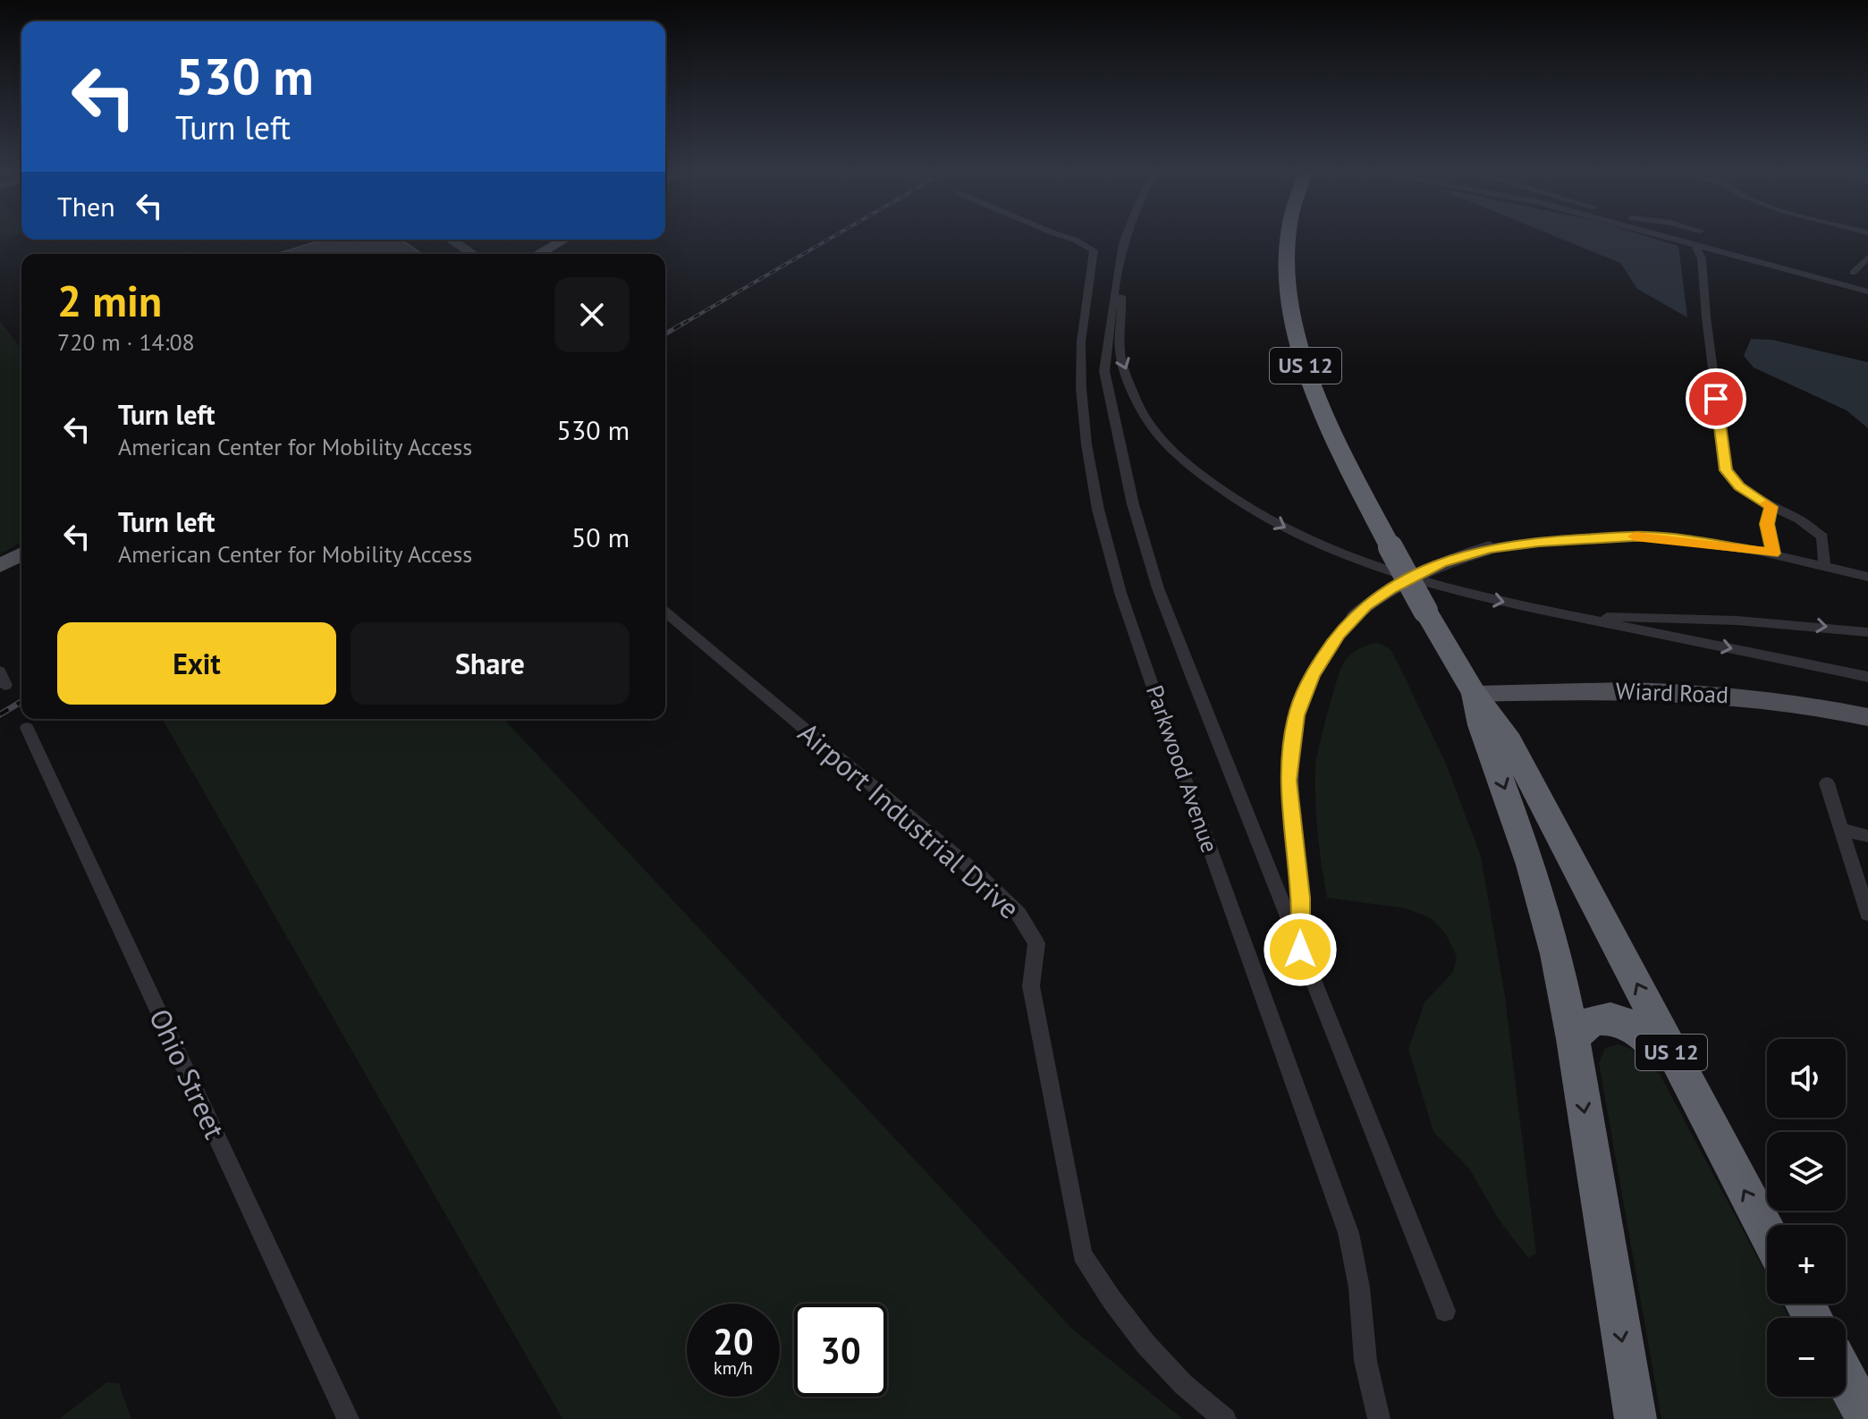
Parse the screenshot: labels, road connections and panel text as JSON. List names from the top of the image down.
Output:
{
  "streets": {
    "highway": ["US 12"],
    "main road": ["Wiard Road"],
    "street": ["Parkwood Avenue", "Airport Industrial Drive", "Ohio Street"]
  },
  "crossings": [
    ["US 12", "Wiard Road"]
  ],
  "page": {
    "turn": ["530 m", "Turn left"],
    "then": "Then",
    "heading": ["2 min", "720 m · 14:08"],
    "list": [
      {
        "name": "Turn left",
        "note": "American Center for Mobility Access",
        "value": "530 m"
      },
      {
        "name": "Turn left",
        "note": "American Center for Mobility Access",
        "value": "50 m"
      }
    ],
    "buttons": ["Exit", "Share"],
    "map_buttons": ["+", "−"],
    "speed": "20 km/h",
    "limit": "30"
  }
}
